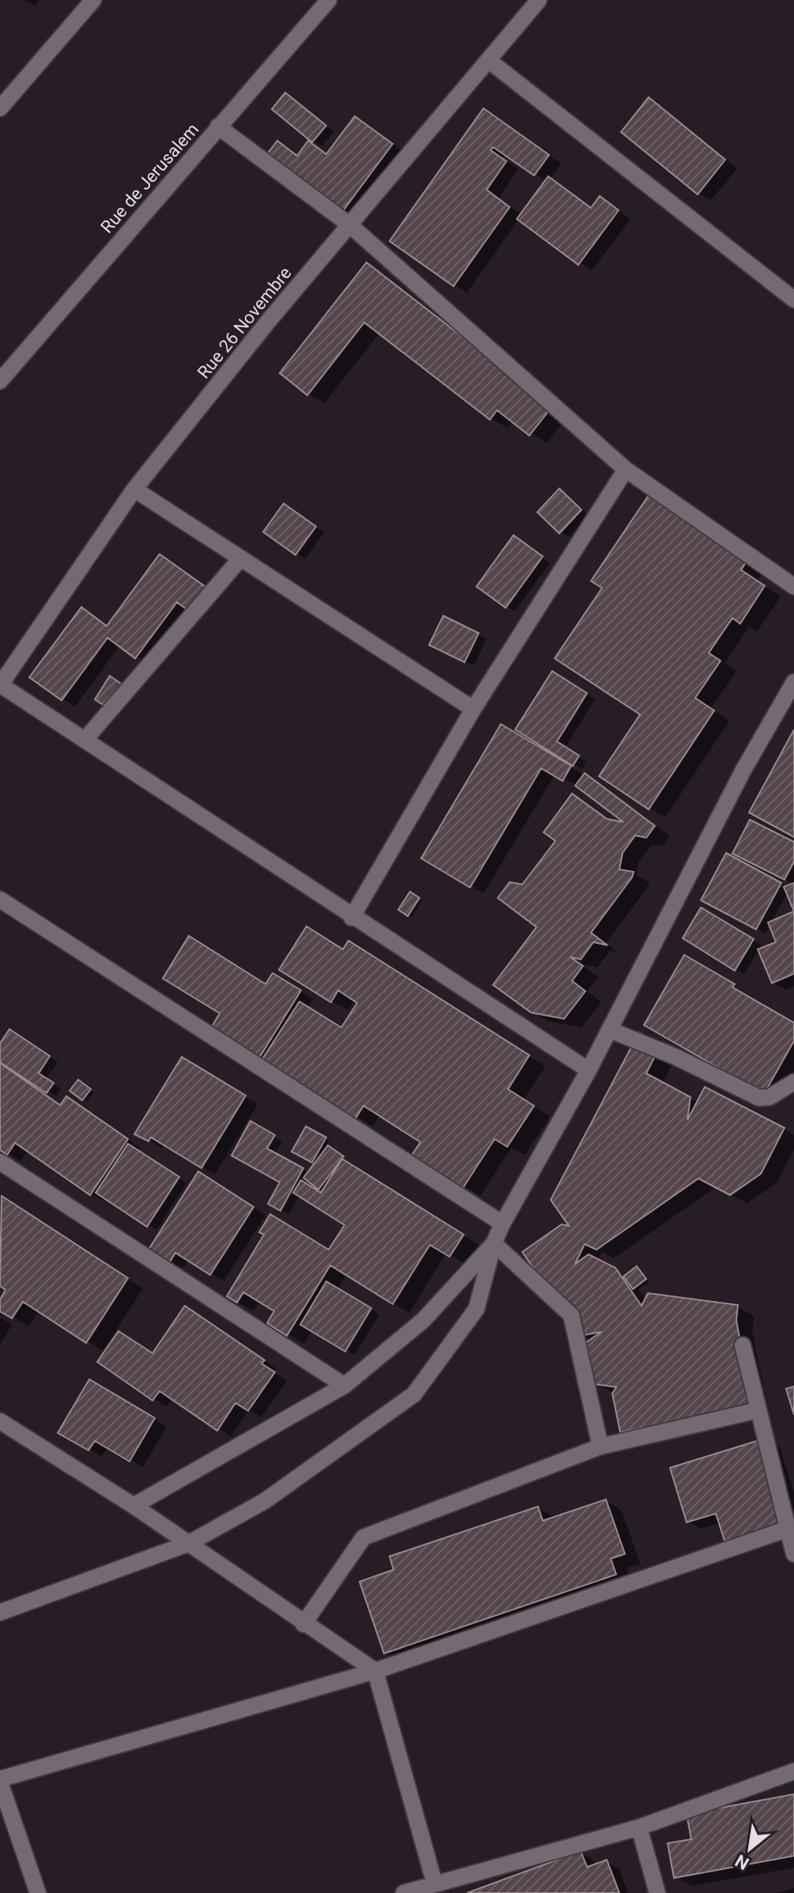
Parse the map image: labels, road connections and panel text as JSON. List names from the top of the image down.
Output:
{
  "streets": {
    "street": ["Rue de Jerusalem", "Rue 26 Novembre"]
  },
  "north": "bottom left"
}
